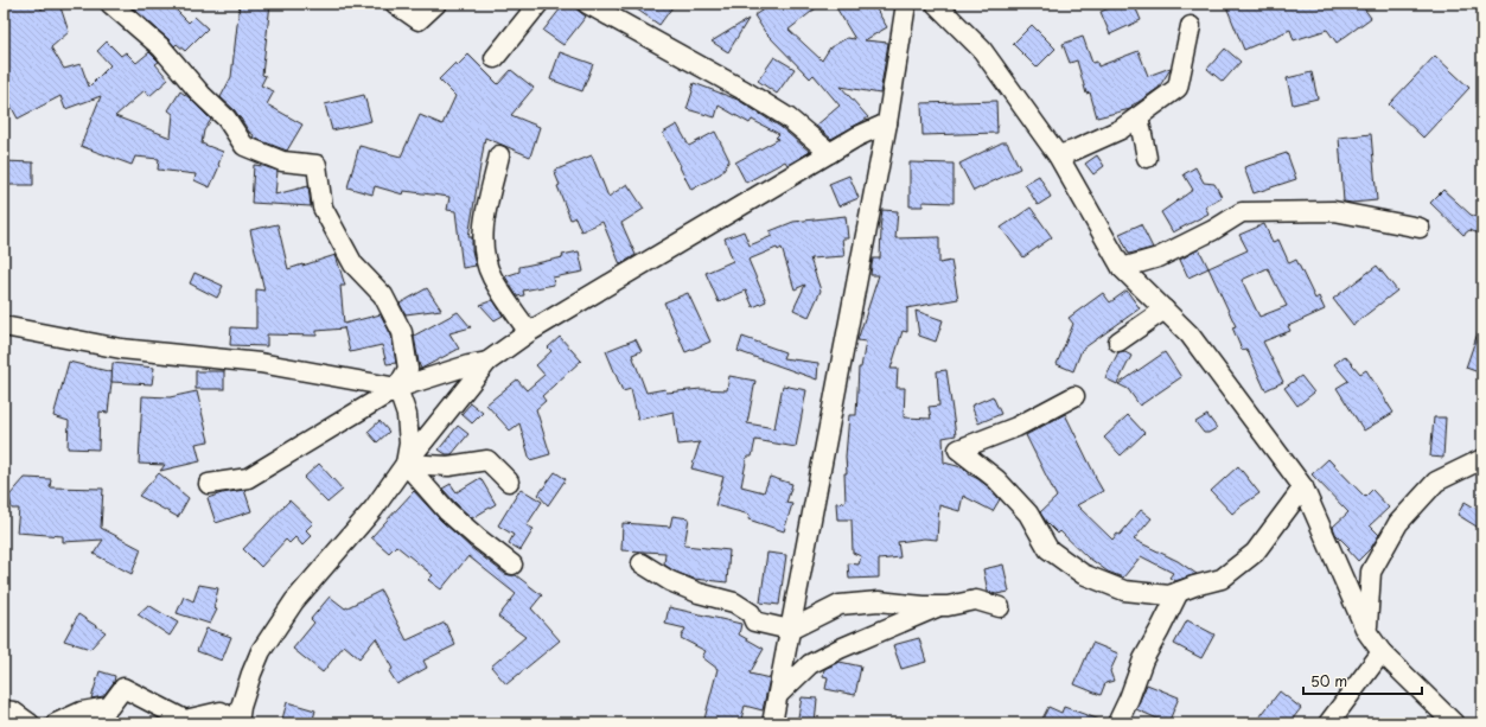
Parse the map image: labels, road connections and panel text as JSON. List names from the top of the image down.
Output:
{
  "scale_bar": "50 m"
}
